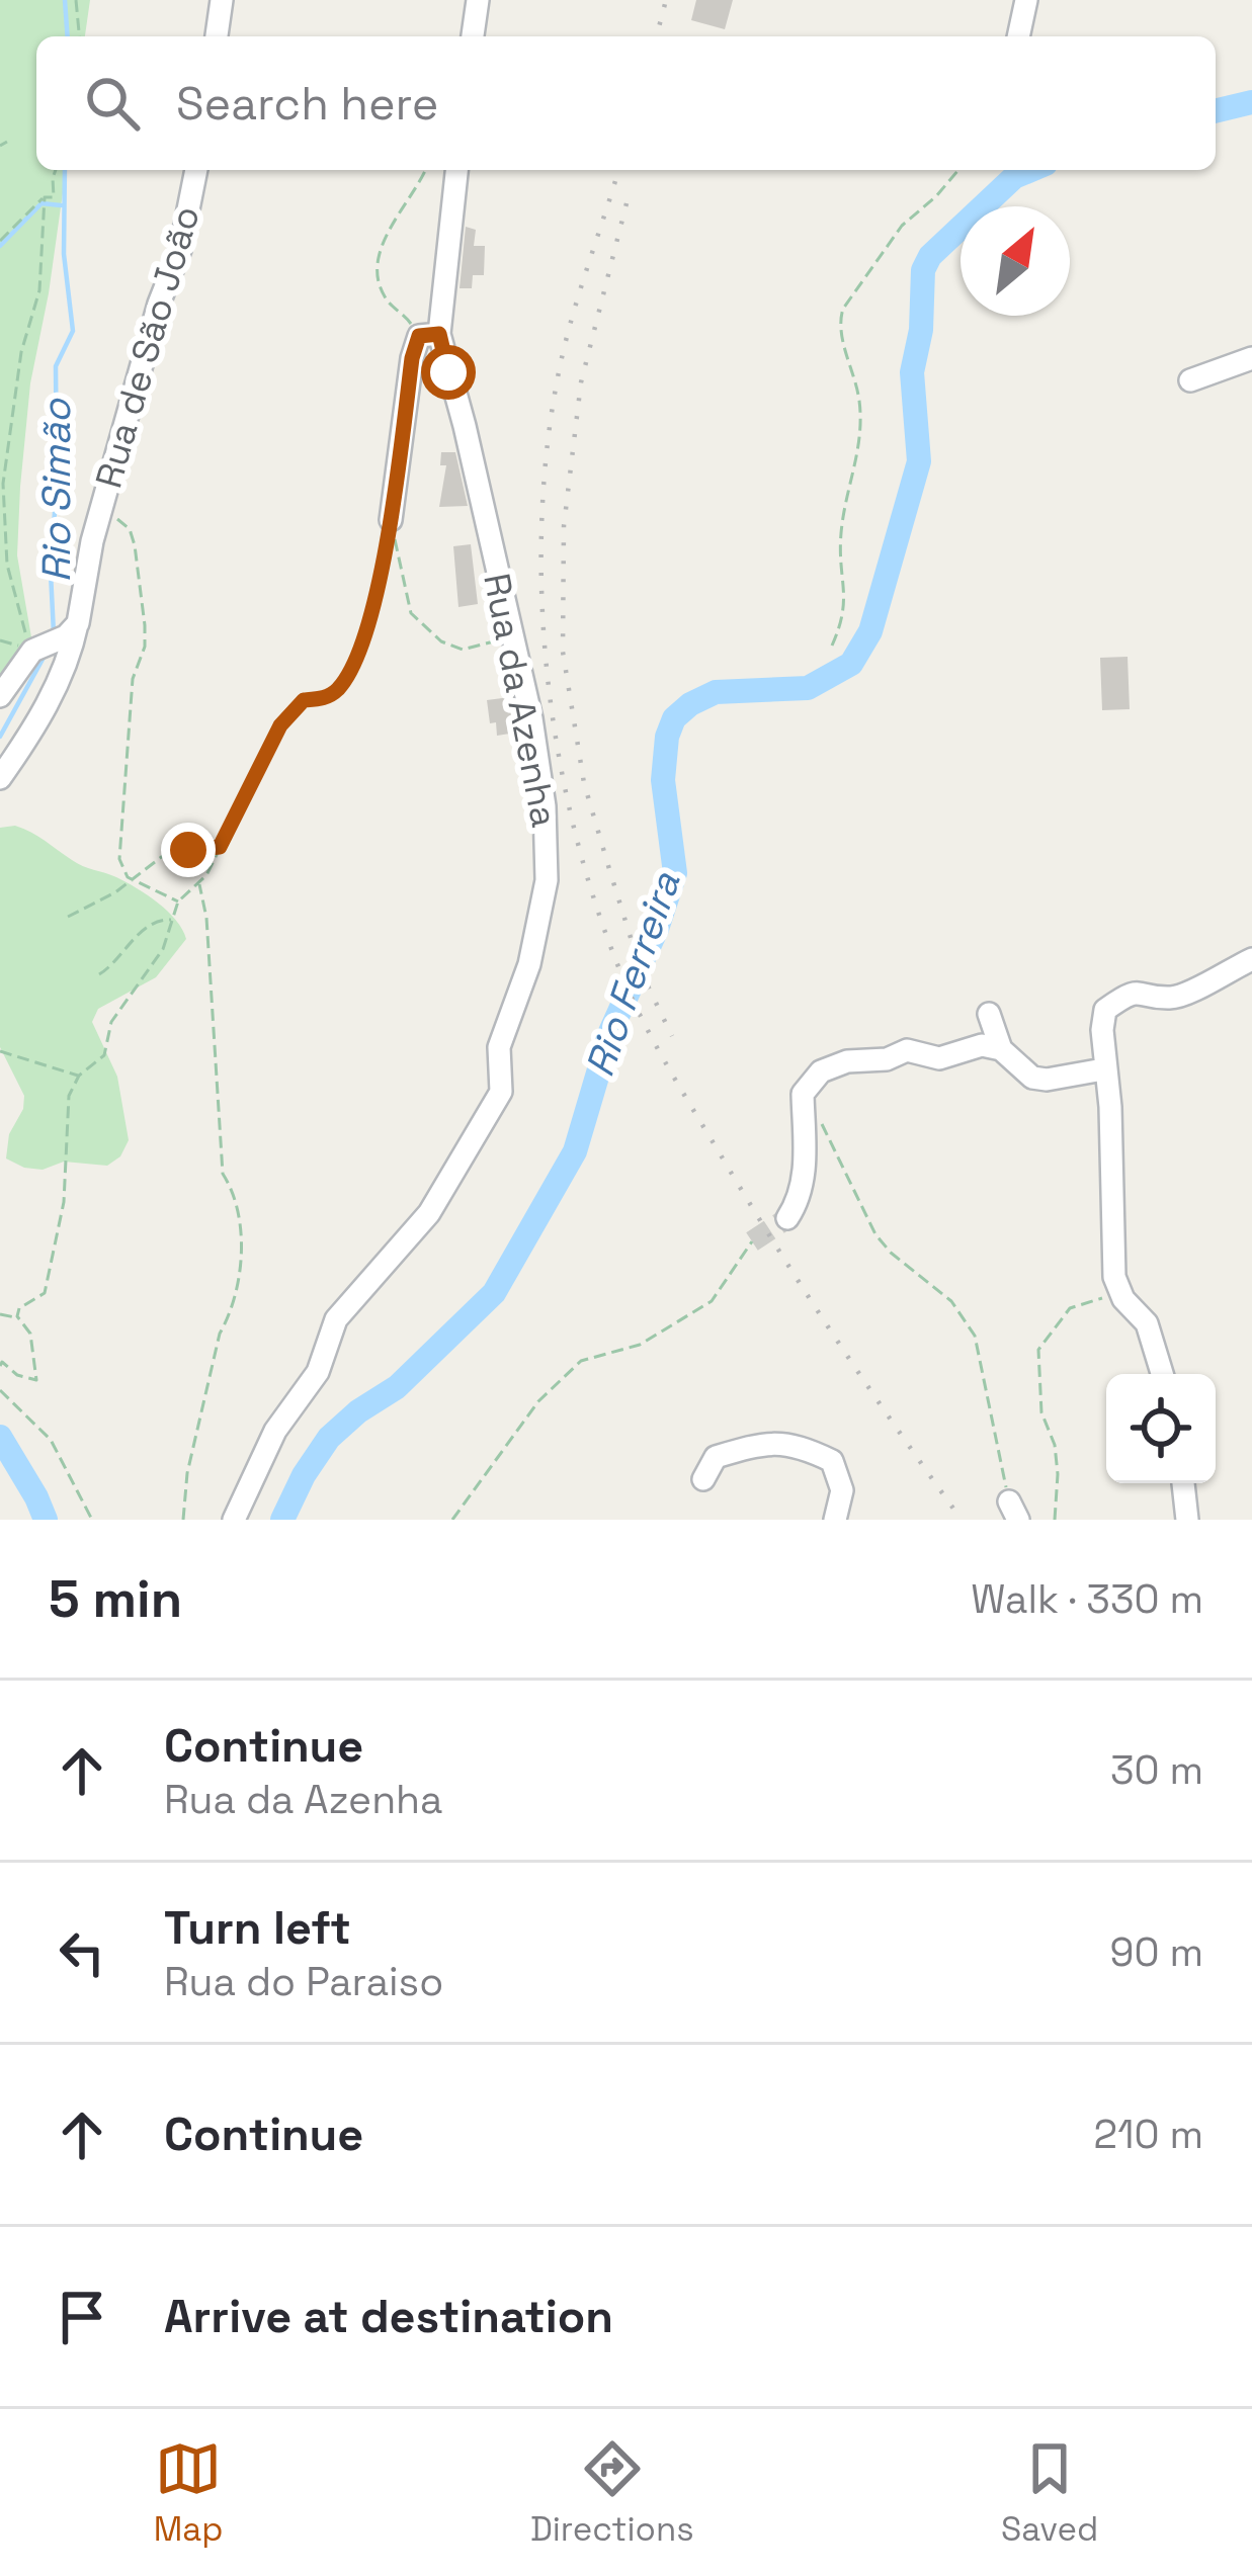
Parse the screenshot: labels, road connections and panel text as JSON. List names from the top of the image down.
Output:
{
  "streets": {
    "street": ["Rua de São João", "Rua da Azenha"]
  },
  "water": ["Rio Simão", "Rio Ferreira"],
  "north": "top right",
  "page": {
    "search": "Search here",
    "heading": ["5 min", "Walk · 330 m"],
    "list": [
      ["Continue", "Rua da Azenha", "30 m"],
      ["Turn left", "Rua do Paraiso", "90 m"],
      ["Continue", "210 m"],
      "Arrive at destination"
    ],
    "nav": ["Map", "Directions", "Saved"]
  }
}
